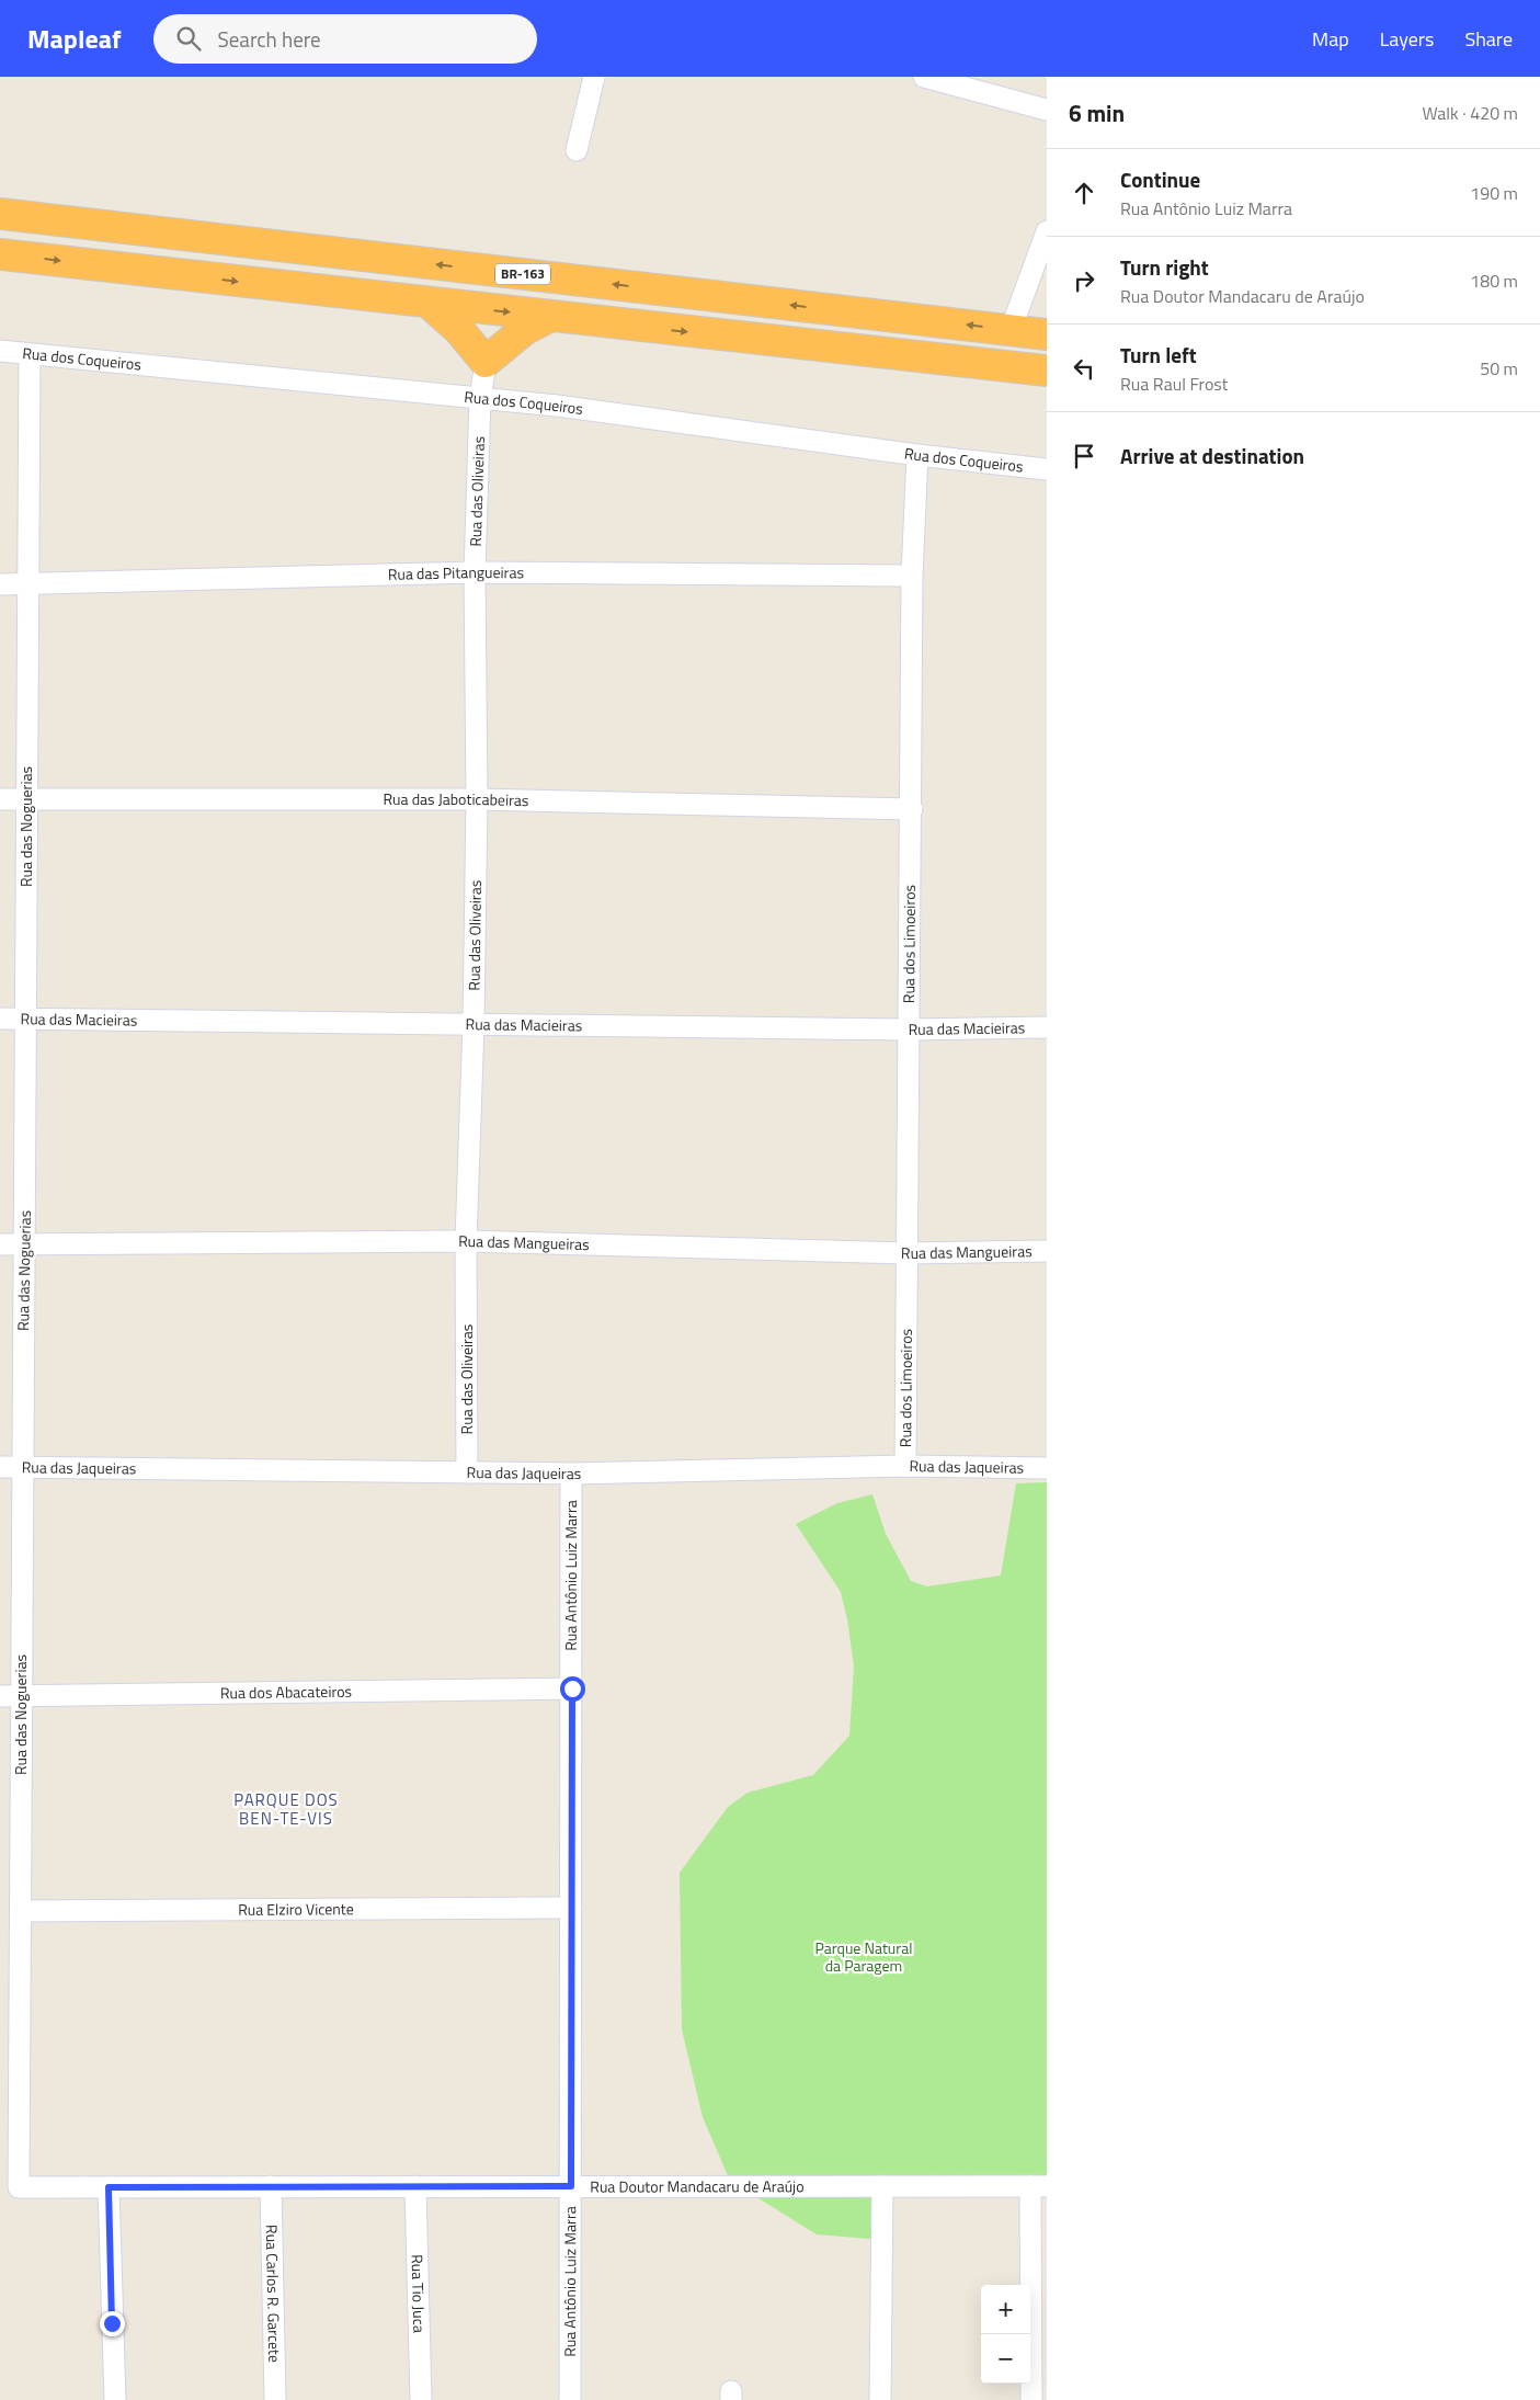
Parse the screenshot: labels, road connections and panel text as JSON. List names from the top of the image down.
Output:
{
  "streets": {
    "highway": ["BR-163"],
    "street": [
      "Rua dos Coqueiros",
      "Rua das Oliveiras",
      "Rua das Pitangueiras",
      "Rua das Jaboticabeiras",
      "Rua das Noguerias",
      "Rua dos Limoeiros",
      "Rua das Macieiras",
      "Rua das Mangueiras",
      "Rua das Jaqueiras",
      "Rua Antônio Luiz Marra",
      "Rua dos Abacateiros",
      "Rua Elziro Vicente",
      "Rua Doutor Mandacaru de Araújo",
      "Rua Carlos R. Garcete",
      "Rua Tio Juca"
    ]
  },
  "crossings": [
    ["Rua dos Coqueiros", "Rua das Oliveiras"],
    ["Rua dos Coqueiros", "Rua das Noguerias"],
    ["Rua dos Coqueiros", "Rua dos Limoeiros"],
    ["Rua das Oliveiras", "Rua das Pitangueiras"],
    ["Rua das Oliveiras", "Rua das Jaboticabeiras"],
    ["Rua das Oliveiras", "Rua das Macieiras"],
    ["Rua das Oliveiras", "Rua das Mangueiras"],
    ["Rua das Oliveiras", "Rua das Jaqueiras"],
    ["Rua das Pitangueiras", "Rua das Noguerias"],
    ["Rua das Pitangueiras", "Rua dos Limoeiros"],
    ["Rua das Jaboticabeiras", "Rua das Noguerias"],
    ["Rua das Jaboticabeiras", "Rua dos Limoeiros"],
    ["Rua das Noguerias", "Rua das Macieiras"],
    ["Rua das Noguerias", "Rua das Mangueiras"],
    ["Rua das Noguerias", "Rua das Jaqueiras"],
    ["Rua das Noguerias", "Rua dos Abacateiros"],
    ["Rua das Noguerias", "Rua Elziro Vicente"],
    ["Rua das Noguerias", "Rua Doutor Mandacaru de Araújo"],
    ["Rua dos Limoeiros", "Rua das Macieiras"],
    ["Rua dos Limoeiros", "Rua das Mangueiras"],
    ["Rua dos Limoeiros", "Rua das Jaqueiras"],
    ["Rua das Jaqueiras", "Rua Antônio Luiz Marra"],
    ["Rua Antônio Luiz Marra", "Rua dos Abacateiros"],
    ["Rua Antônio Luiz Marra", "Rua Elziro Vicente"],
    ["Rua Antônio Luiz Marra", "Rua Doutor Mandacaru de Araújo"],
    ["Rua Doutor Mandacaru de Araújo", "Rua Carlos R. Garcete"],
    ["Rua Doutor Mandacaru de Araújo", "Rua Tio Juca"]
  ],
  "districts": ["PARQUE DOS BEN-TE-VIS"],
  "parks": ["Parque Natural da Paragem"],
  "page": {
    "header": "Mapleaf",
    "search": "Search here",
    "nav": ["Map", "Layers", "Share"],
    "heading": ["6 min", "Walk · 420 m"],
    "list": [
      ["Continue", "Rua Antônio Luiz Marra", "190 m"],
      ["Turn right", "Rua Doutor Mandacaru de Araújo", "180 m"],
      ["Turn left", "Rua Raul Frost", "50 m"],
      "Arrive at destination"
    ],
    "map_buttons": ["+", "−"]
  }
}
